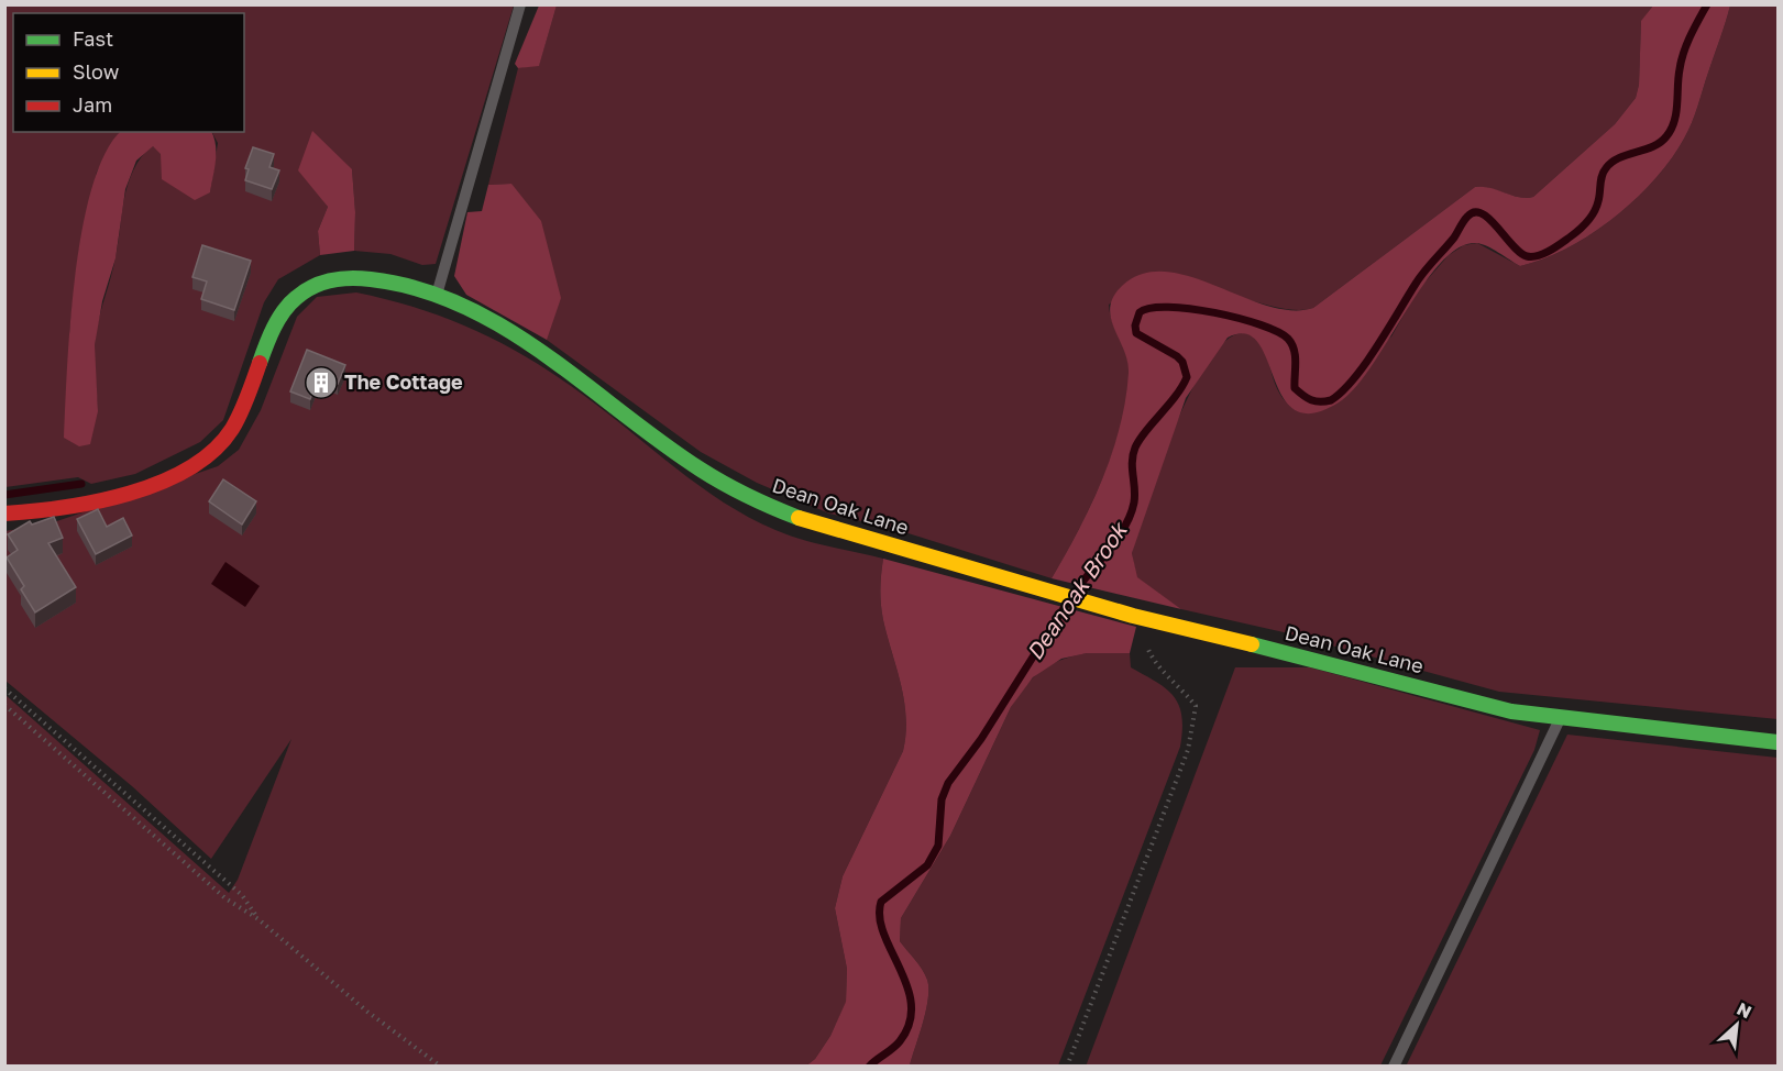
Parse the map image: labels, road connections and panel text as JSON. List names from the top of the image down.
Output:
{
  "streets": {
    "street": ["Dean Oak Lane"]
  },
  "water": ["Deanoak Brook"],
  "places": {
    "building": ["The Cottage"]
  },
  "legend": ["Fast", "Slow", "Jam"],
  "north": "top right"
}
